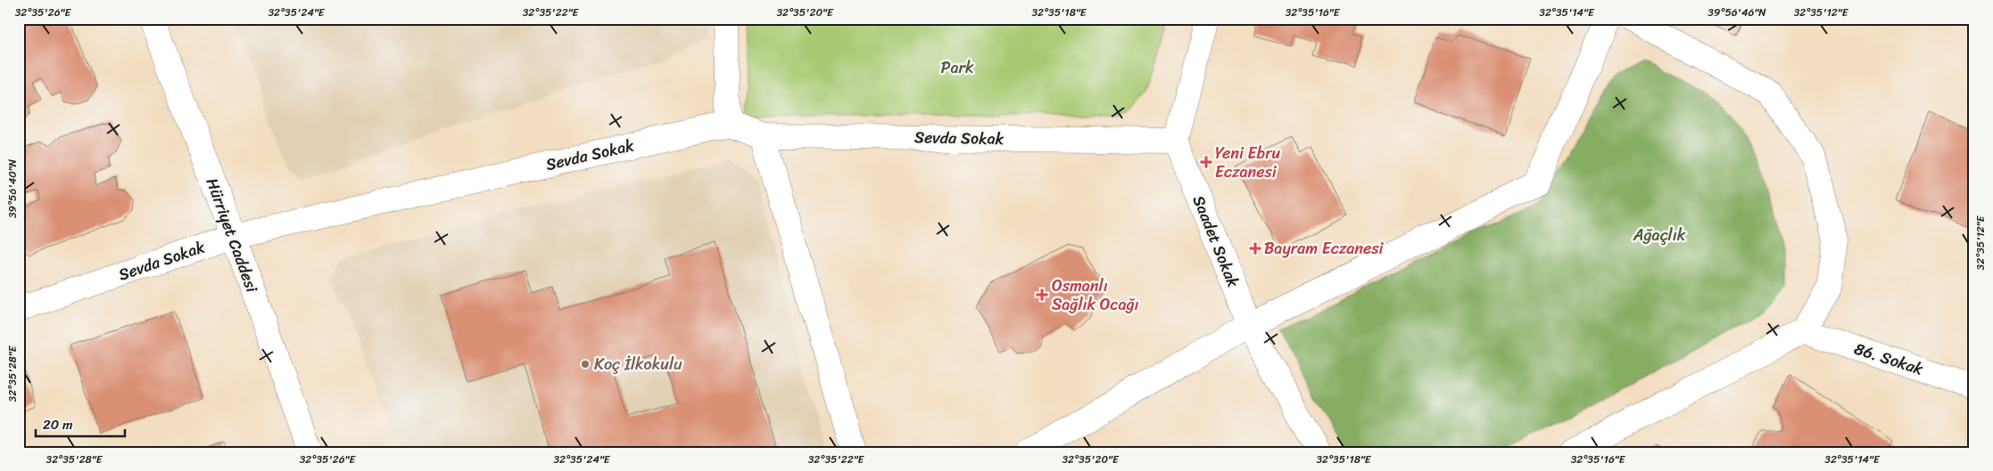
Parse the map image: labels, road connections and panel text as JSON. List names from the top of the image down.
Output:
{
  "streets": {
    "street": [
      "Sevda Sokak",
      "Hürriyet Caddesi",
      "Saadet Sokak",
      "86. Sokak"
    ]
  },
  "crossings": [
    ["Sevda Sokak", "Hürriyet Caddesi"],
    ["Sevda Sokak", "Saadet Sokak"]
  ],
  "parks": ["Park", "Ağaçlık"],
  "places": {
    "health": ["Yeni Ebru Eczanesi", "Bayram Eczanesi", "Osmanlı Sağlık Ocağı"],
    "other": ["Koç İlkokulu"]
  },
  "scale_bar": "20 m",
  "coordinates": [
    "32°35'26\"E",
    "32°35'24\"E",
    "32°35'22\"E",
    "32°35'20\"E",
    "32°35'18\"E",
    "32°35'16\"E",
    "32°35'14\"E",
    "39°56'46\"N",
    "32°35'12\"E",
    "39°56'40\"N",
    "32°35'28\"E"
  ]
}
